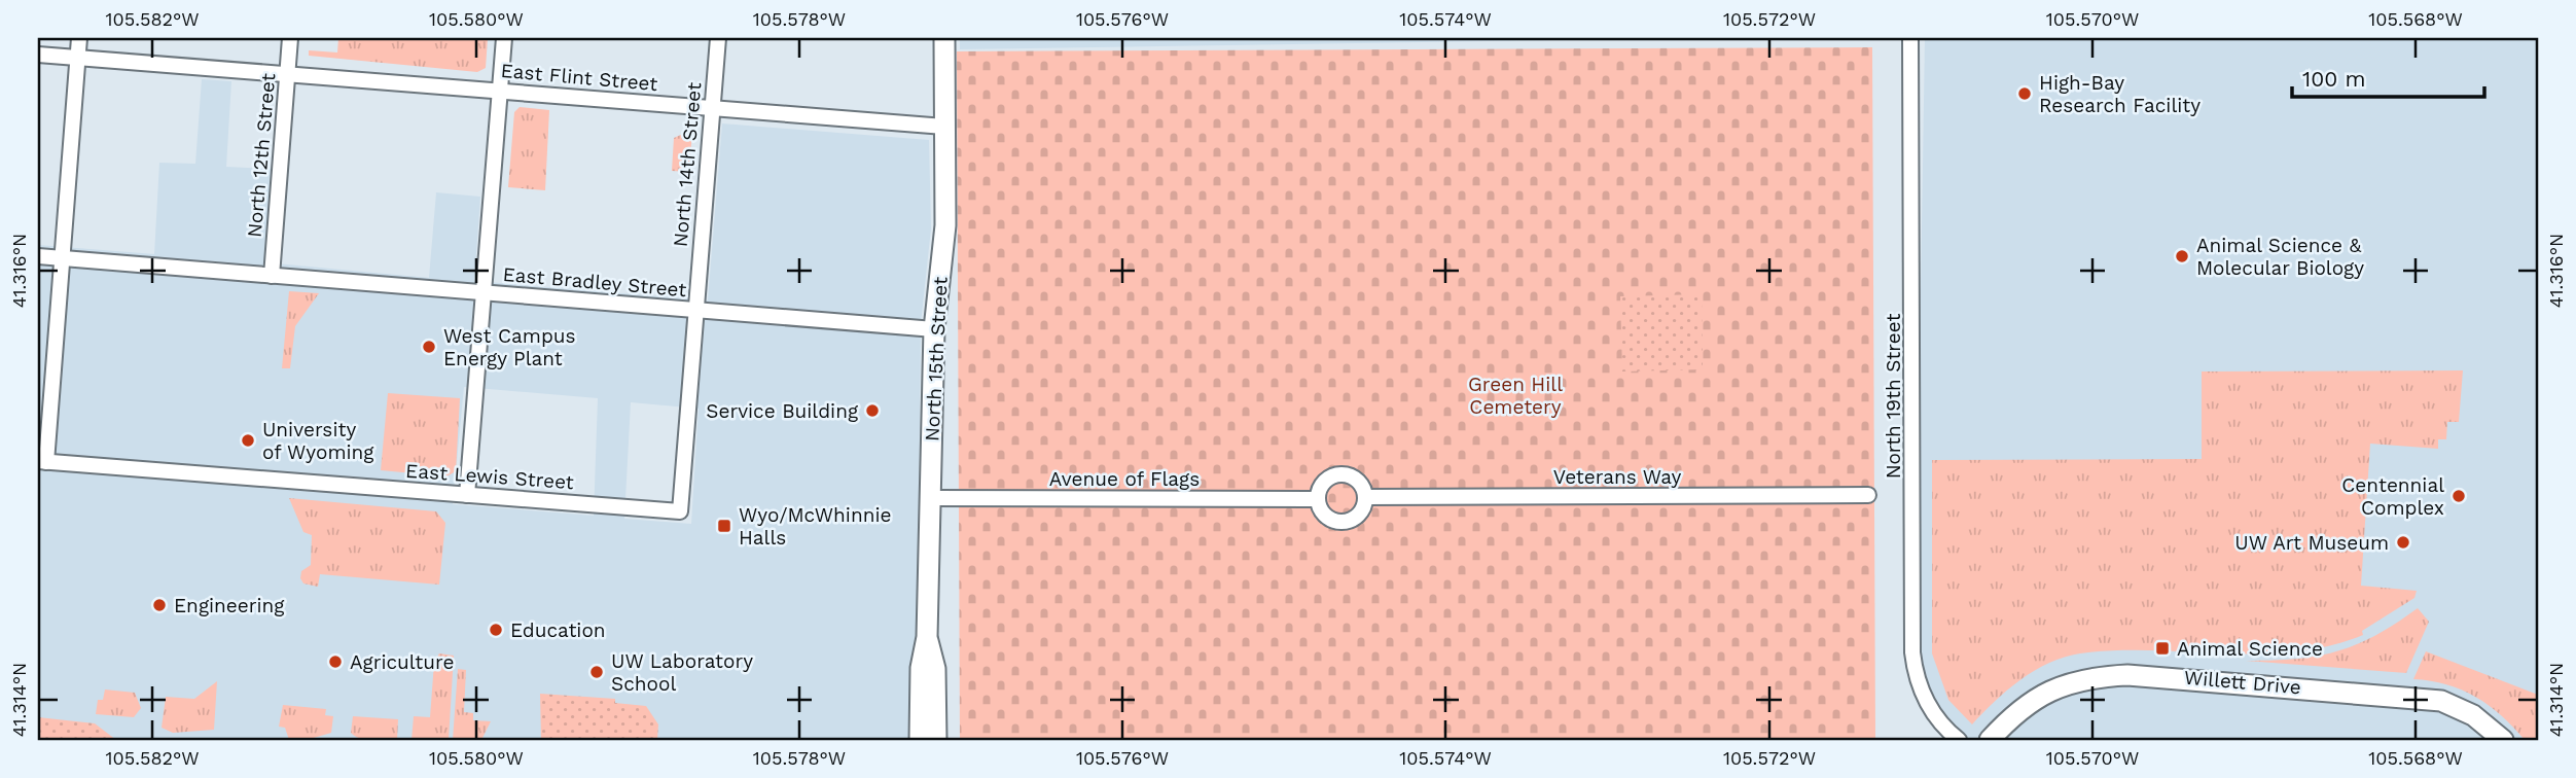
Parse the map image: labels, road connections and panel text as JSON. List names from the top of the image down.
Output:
{
  "streets": {
    "main road": ["North 15th Street", "Willett Drive"],
    "street": [
      "East Flint Street",
      "North 12th Street",
      "North 14th Street",
      "East Bradley Street",
      "North 19th Street",
      "East Lewis Street",
      "Veterans Way",
      "Avenue of Flags"
    ]
  },
  "crossings": [
    ["East Flint Street", "North 12th Street"],
    ["East Flint Street", "North 14th Street"],
    ["East Flint Street", "North 15th Street"],
    ["North 12th Street", "East Bradley Street"],
    ["North 14th Street", "East Bradley Street"],
    ["North 14th Street", "East Lewis Street"],
    ["East Bradley Street", "North 15th Street"],
    ["North 15th Street", "Avenue of Flags"],
    ["Veterans Way", "Avenue of Flags"]
  ],
  "parks": ["Green Hill Cemetery"],
  "places": {
    "other": [
      "High-Bay Research Facility",
      "Animal Science & Molecular Biology",
      "West Campus Energy Plant",
      "Service Building",
      "University of Wyoming",
      "Centennial Complex",
      "UW Art Museum",
      "Engineering",
      "Education",
      "Agriculture",
      "UW Laboratory School"
    ],
    "transit": ["Wyo/McWhinnie Halls", "Animal Science"]
  },
  "scale_bar": "100 m",
  "coordinates": [
    "105.582°W",
    "105.580°W",
    "105.578°W",
    "105.576°W",
    "105.574°W",
    "105.572°W",
    "105.570°W",
    "105.568°W",
    "41.316°N",
    "41.314°N"
  ]
}
